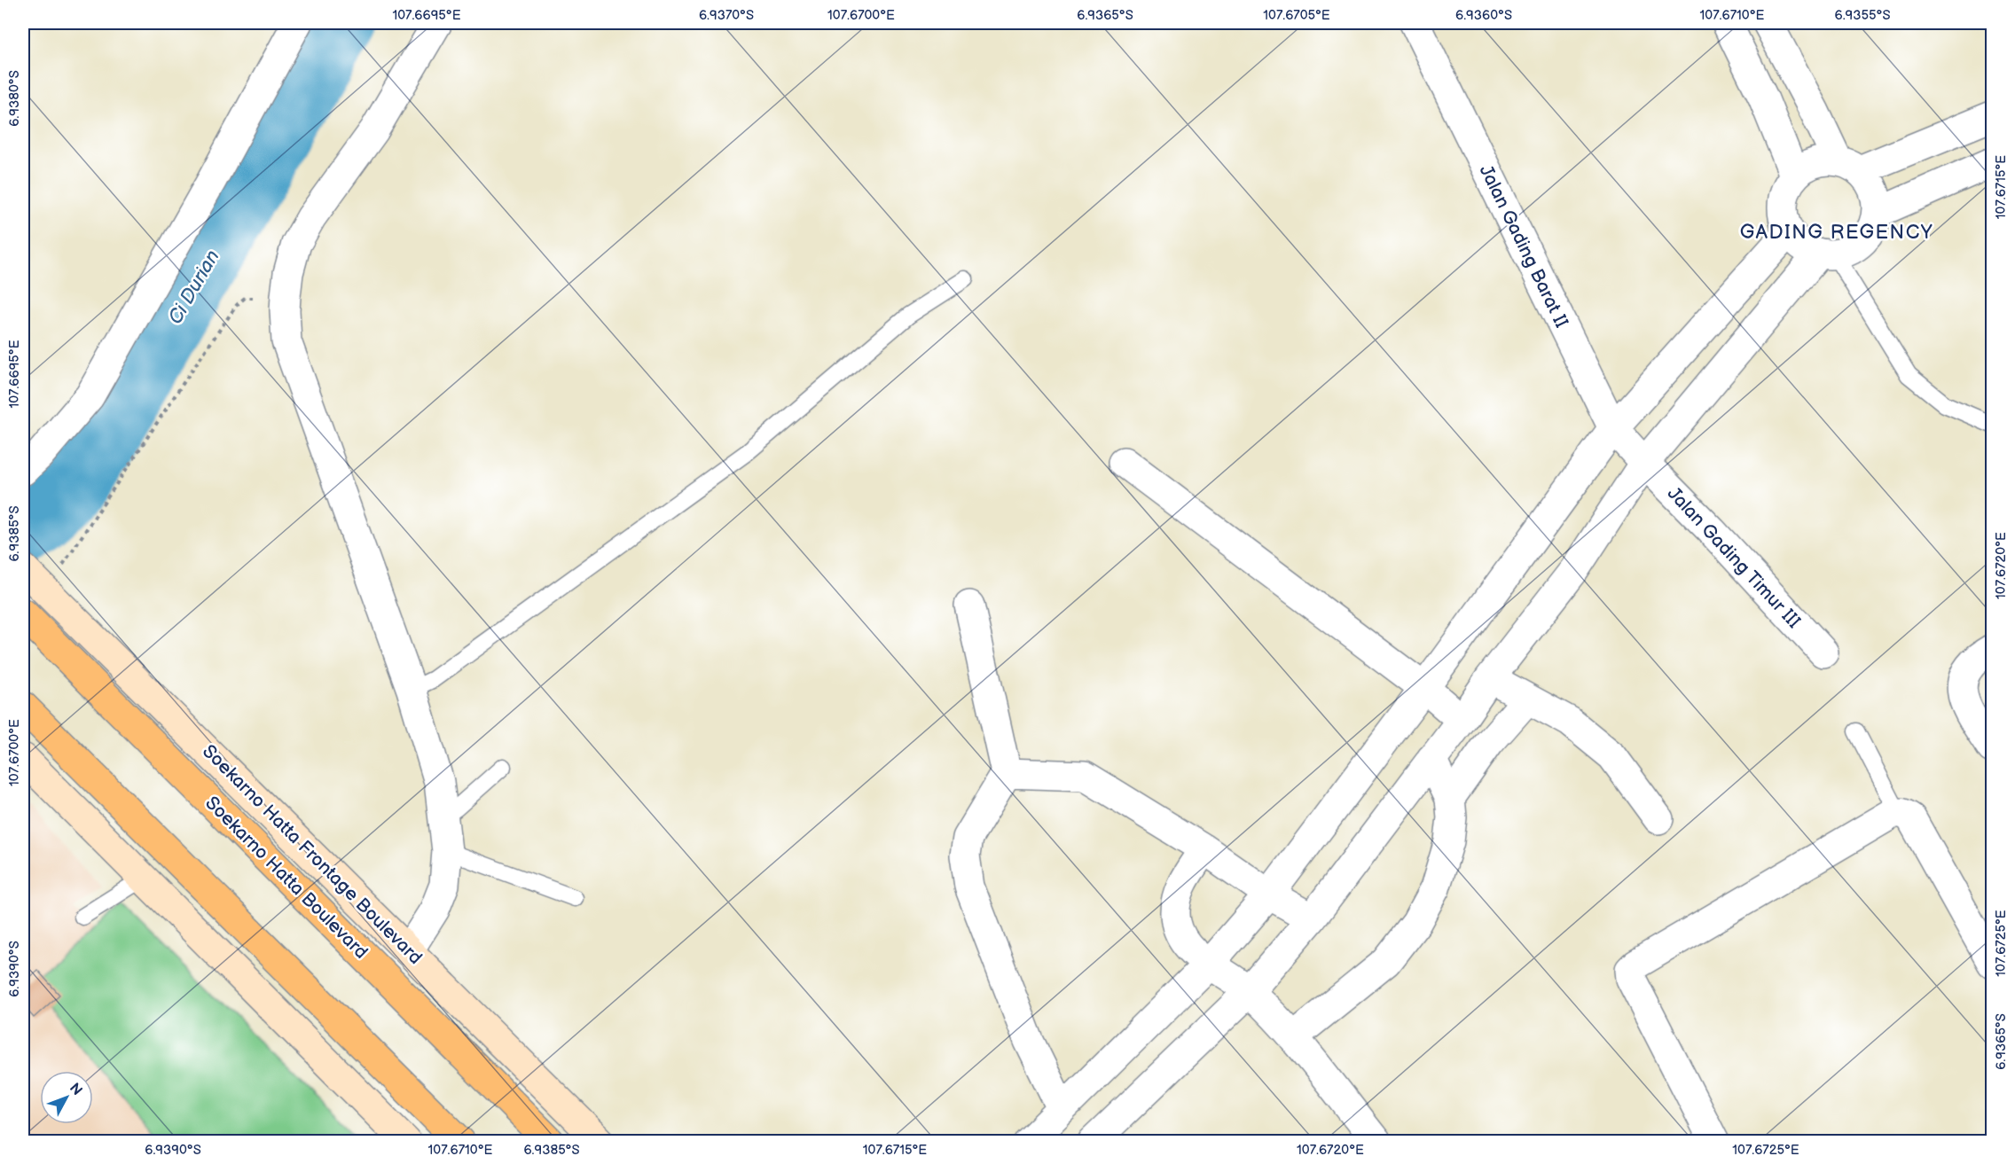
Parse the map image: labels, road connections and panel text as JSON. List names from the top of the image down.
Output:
{
  "streets": {
    "highway": ["Soekarno Hatta Boulevard"],
    "main road": ["Soekarno Hatta Frontage Boulevard"],
    "street": ["Jalan Gading Barat II", "Jalan Gading Timur III"]
  },
  "crossings": [
    ["Jalan Gading Barat II", "Jalan Gading Timur III"]
  ],
  "districts": ["GADING REGENCY"],
  "water": ["Ci Durian"],
  "north": "top right",
  "coordinates": [
    "107.6695°E",
    "6.9370°S",
    "107.6700°E",
    "6.9365°S",
    "107.6705°E",
    "6.9360°S",
    "107.6710°E",
    "6.9355°S",
    "6.9380°S",
    "107.6715°E",
    "6.9385°S",
    "107.6720°E",
    "107.6725°E",
    "6.9390°S"
  ]
}
